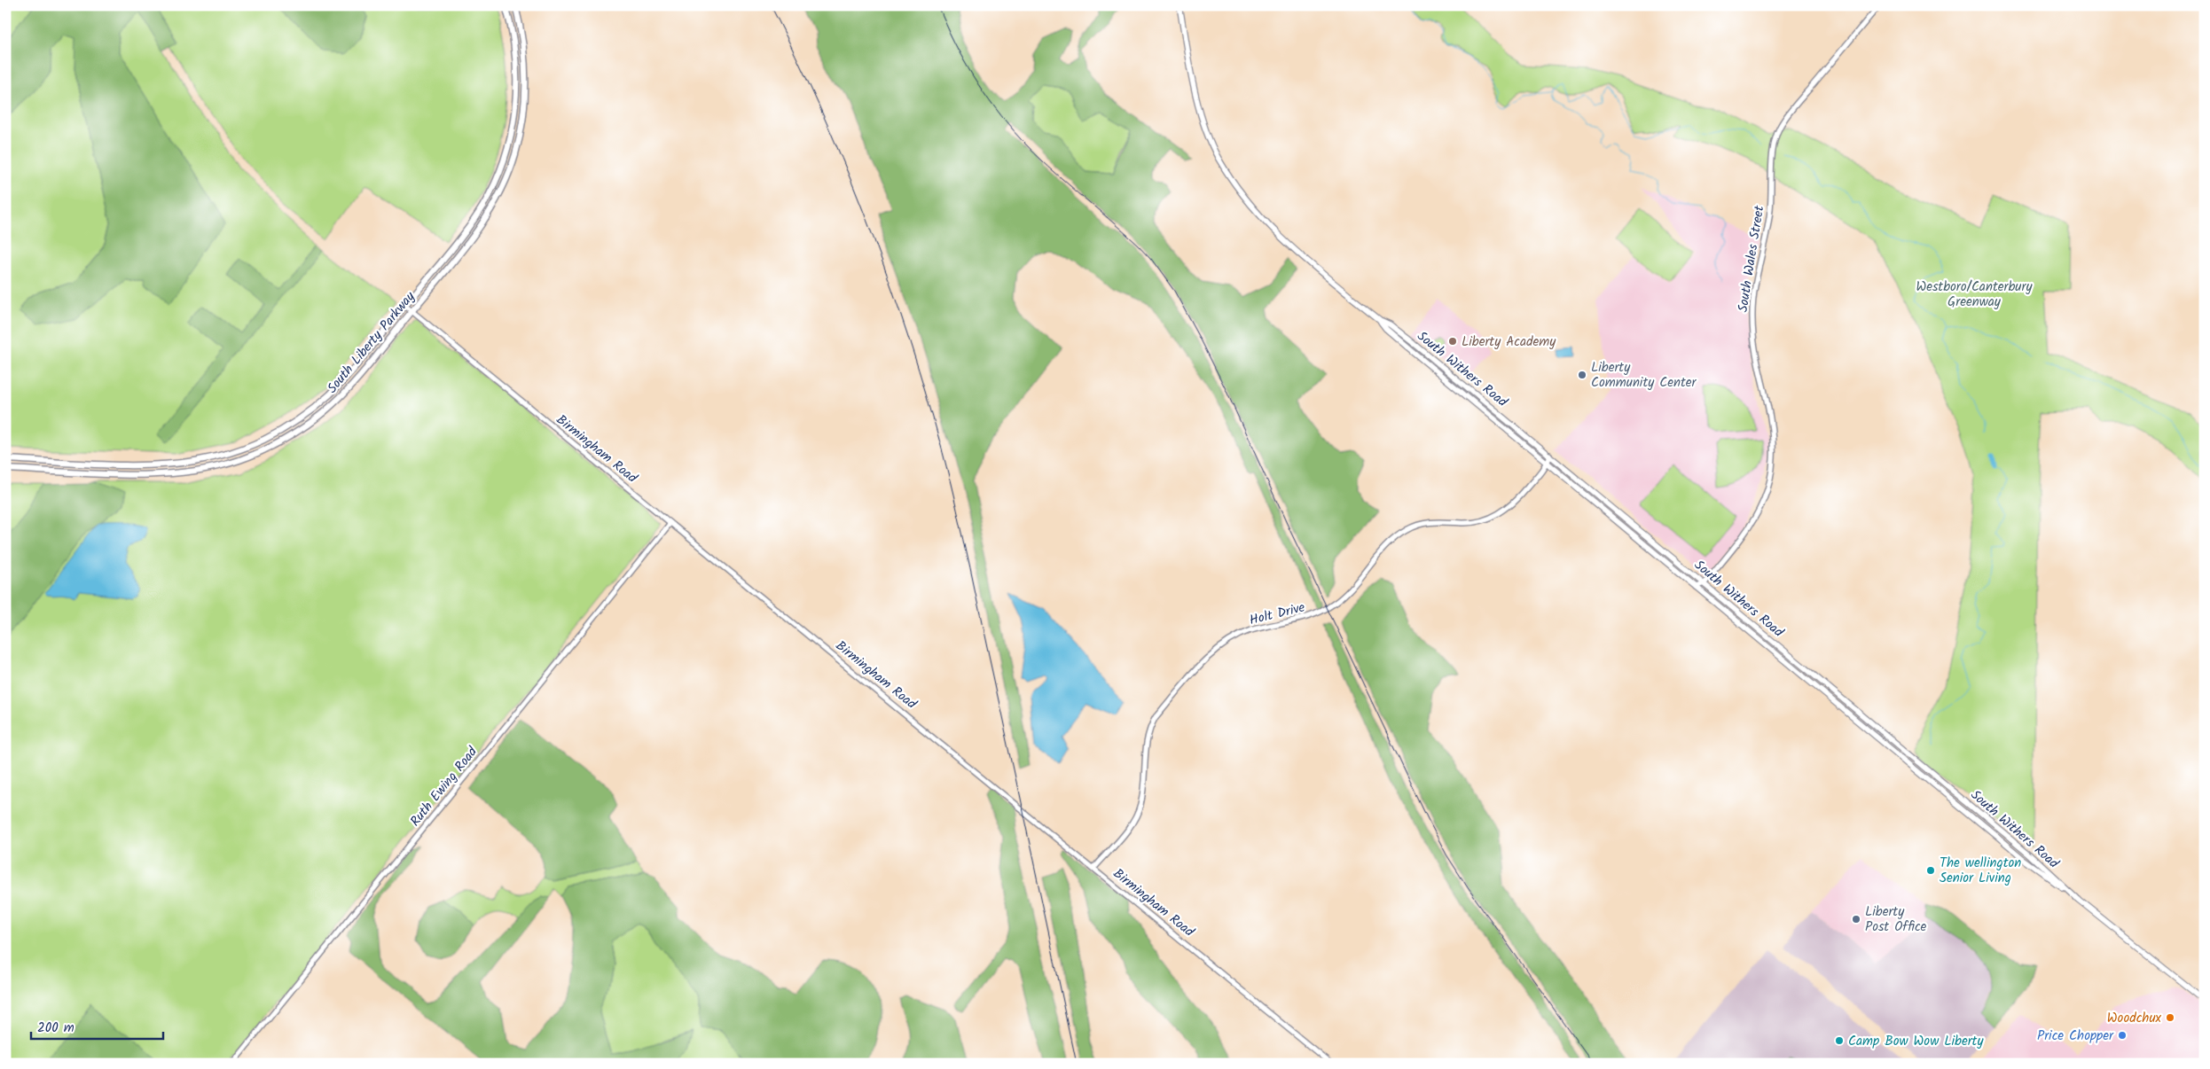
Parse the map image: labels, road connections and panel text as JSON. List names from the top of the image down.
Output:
{
  "streets": {
    "main road": ["South Liberty Parkway", "South Withers Road"],
    "street": [
      "South Wales Street",
      "Birmingham Road",
      "Holt Drive",
      "Ruth Ewing Road"
    ]
  },
  "crossings": [
    ["South Wales Street", "South Withers Road"],
    ["South Liberty Parkway", "Birmingham Road"],
    ["South Withers Road", "Holt Drive"],
    ["Birmingham Road", "Holt Drive"],
    ["Birmingham Road", "Ruth Ewing Road"]
  ],
  "parks": ["Westboro/Canterbury Greenway"],
  "places": [
    "Liberty Academy",
    "Liberty Community Center",
    "The wellington Senior Living",
    "Liberty Post Office",
    "Woodchux",
    "Price Chopper",
    "Camp Bow Wow Liberty"
  ],
  "scale_bar": "200 m"
}
